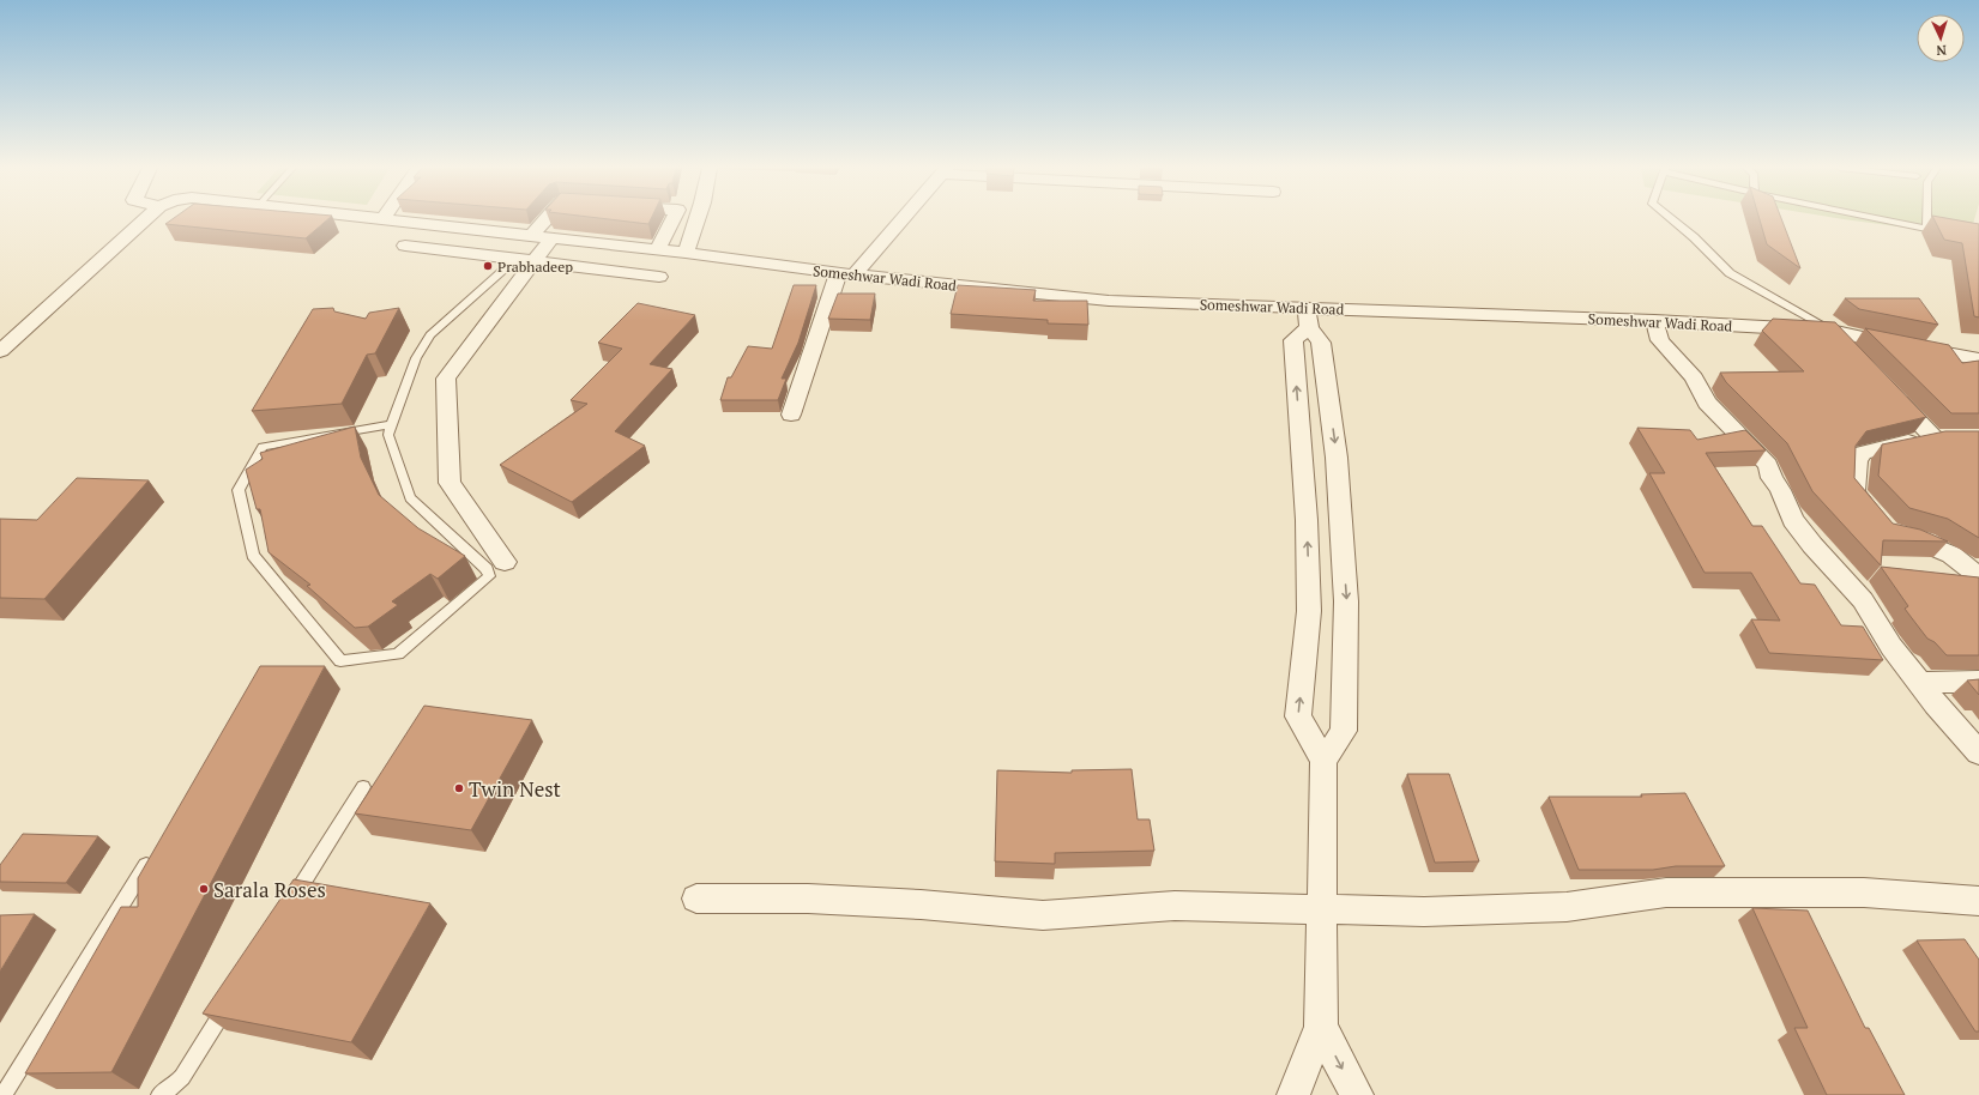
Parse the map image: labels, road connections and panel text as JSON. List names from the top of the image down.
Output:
{
  "streets": {
    "street": ["Someshwar Wadi Road"]
  },
  "places": ["Prabhadeep", "Twin Nest", "Sarala Roses"],
  "north": "bottom"
}
